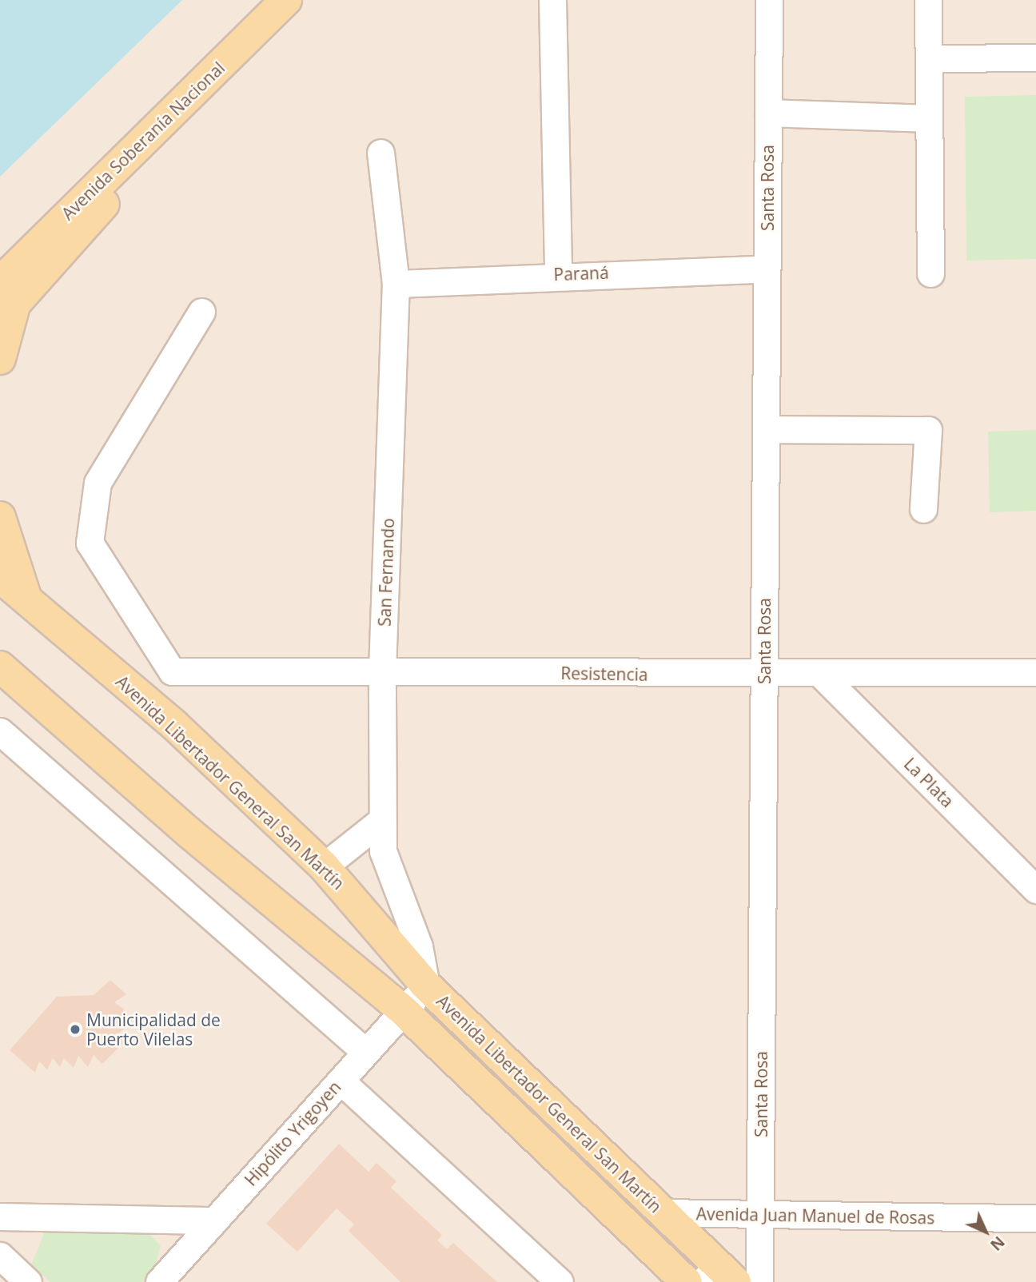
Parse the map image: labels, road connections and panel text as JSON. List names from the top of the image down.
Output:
{
  "streets": {
    "main road": ["Avenida Soberanía Nacional", "Avenida Libertador General San Martín"],
    "street": [
      "Santa Rosa",
      "Paraná",
      "San Fernando",
      "Resistencia",
      "La Plata",
      "Hipólito Yrigoyen",
      "Avenida Juan Manuel de Rosas"
    ]
  },
  "crossings": [
    ["Santa Rosa", "Paraná"],
    ["Santa Rosa", "Resistencia"],
    ["Santa Rosa", "Avenida Juan Manuel de Rosas"],
    ["Paraná", "San Fernando"],
    ["San Fernando", "Resistencia"],
    ["San Fernando", "Avenida Libertador General San Martín"],
    ["San Fernando", "Hipólito Yrigoyen"],
    ["Resistencia", "La Plata"],
    ["Avenida Libertador General San Martín", "Hipólito Yrigoyen"],
    ["Avenida Libertador General San Martín", "Avenida Juan Manuel de Rosas"]
  ],
  "places": ["Municipalidad de Puerto Vilelas"],
  "north": "bottom right"
}
